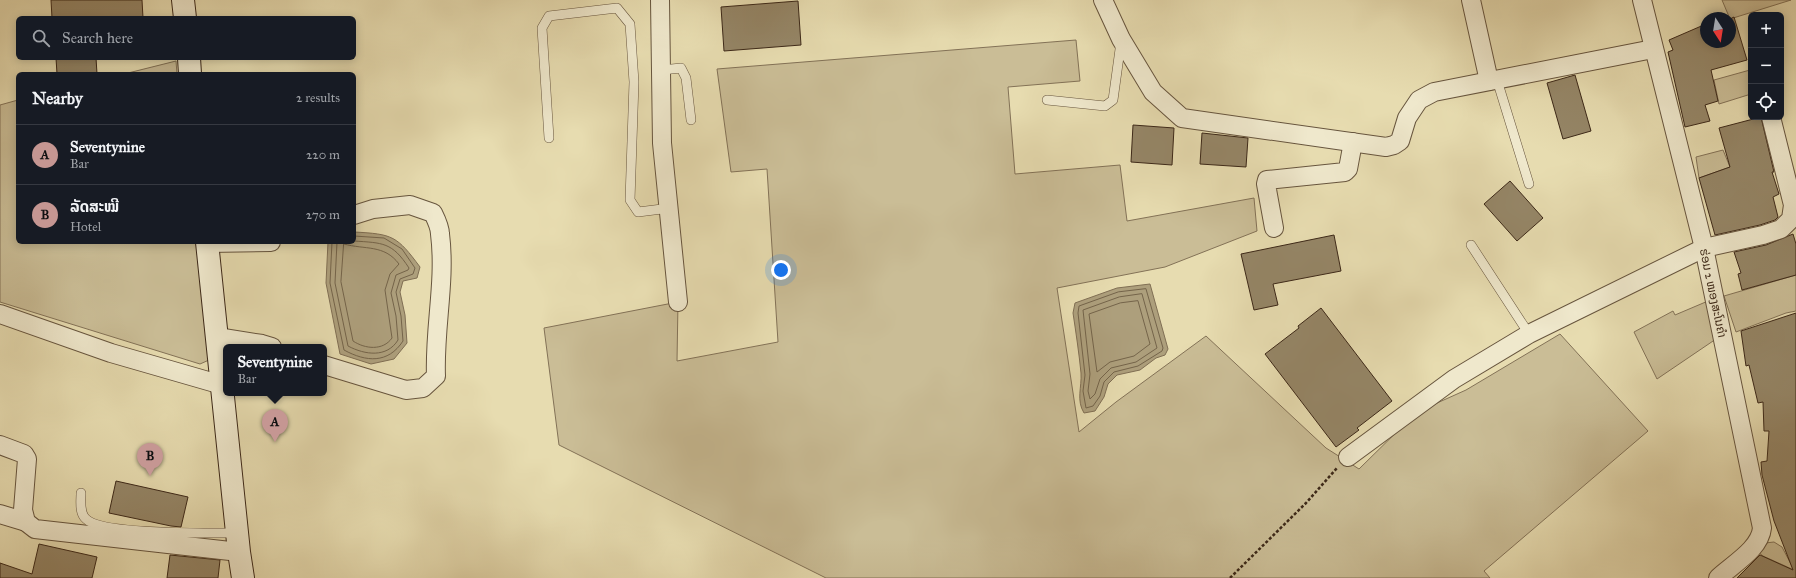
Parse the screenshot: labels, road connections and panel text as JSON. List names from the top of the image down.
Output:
{
  "streets": {
    "street": ["ຮ່ອມ 2 ໜອງສະໂນຄໍາ"]
  },
  "north": "bottom",
  "page": {
    "map_buttons": ["+", "−"],
    "search": "Search here",
    "heading": ["Nearby", "2 results"],
    "list": [
      {
        "mark": "A",
        "name": "Seventynine",
        "note": "Bar",
        "value": "220 m"
      },
      {
        "mark": "B",
        "name": "ລັດສະໝີ",
        "note": "Hotel",
        "value": "270 m"
      }
    ],
    "popup": ["Seventynine", "Bar"],
    "pins": ["A", "B"]
  }
}
